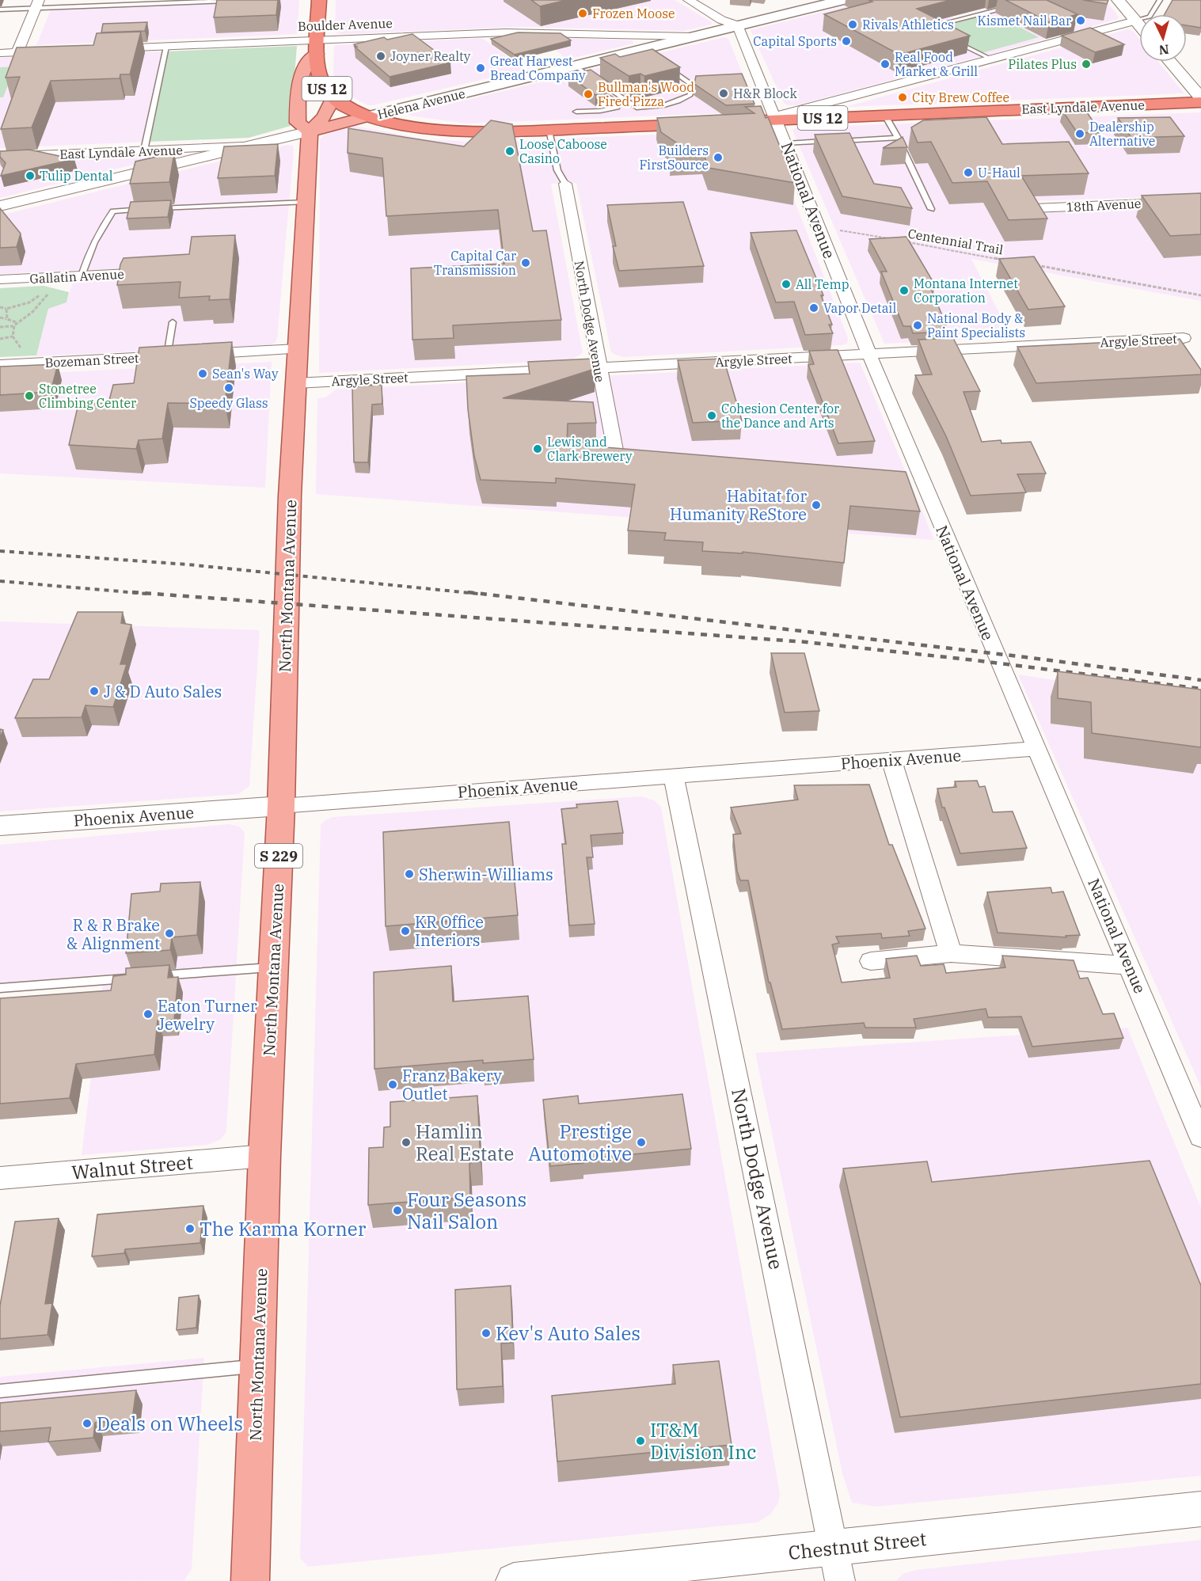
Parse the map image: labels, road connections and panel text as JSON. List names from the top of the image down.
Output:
{
  "streets": {
    "highway": ["US 12", "East Lyndale Avenue"],
    "main road": ["Helena Avenue", "North Montana Avenue", "S 229"],
    "street": [
      "Boulder Avenue",
      "National Avenue",
      "18th Avenue",
      "Gallatin Avenue",
      "North Dodge Avenue",
      "Argyle Street",
      "Bozeman Street",
      "Phoenix Avenue",
      "Walnut Street",
      "Chestnut Street"
    ],
    "path": ["Centennial Trail"]
  },
  "crossings": [
    ["Boulder Avenue", "US 12"],
    ["Boulder Avenue", "Helena Avenue"],
    ["US 12", "Helena Avenue"],
    ["US 12", "East Lyndale Avenue"],
    ["Helena Avenue", "East Lyndale Avenue"],
    ["Helena Avenue", "National Avenue"],
    ["Helena Avenue", "North Montana Avenue"],
    ["East Lyndale Avenue", "National Avenue"],
    ["National Avenue", "Centennial Trail"],
    ["National Avenue", "Argyle Street"],
    ["National Avenue", "Phoenix Avenue"],
    ["North Dodge Avenue", "Argyle Street"],
    ["North Dodge Avenue", "Phoenix Avenue"],
    ["North Dodge Avenue", "Chestnut Street"],
    ["Argyle Street", "North Montana Avenue"],
    ["Bozeman Street", "North Montana Avenue"],
    ["North Montana Avenue", "Phoenix Avenue"],
    ["North Montana Avenue", "Walnut Street"]
  ],
  "places": [
    "Frozen Moose",
    "Kismet Nail Bar",
    "Rivals Athletics",
    "Capital Sports",
    "Joyner Realty",
    "Real Food Market & Grill",
    "Pilates Plus",
    "Great Harvest Bread Company",
    "H&R Block",
    "Bullman's Wood Fired Pizza",
    "City Brew Coffee",
    "Dealership Alternative",
    "Loose Caboose Casino",
    "Builders FirstSource",
    "U-Haul",
    "Tulip Dental",
    "Capital Car Transmission",
    "All Temp",
    "Montana Internet Corporation",
    "Vapor Detail",
    "National Body & Paint Specialists",
    "Sean's Way",
    "Speedy Glass",
    "Stonetree Climbing Center",
    "Cohesion Center for the Dance and Arts",
    "Lewis and Clark Brewery",
    "Habitat for Humanity ReStore",
    "J & D Auto Sales",
    "Sherwin-Williams",
    "KR Office Interiors",
    "R & R Brake & Alignment",
    "Eaton Turner Jewelry",
    "Franz Bakery Outlet",
    "Hamlin Real Estate",
    "Prestige Automotive",
    "Four Seasons Nail Salon",
    "The Karma Korner",
    "Kev's Auto Sales",
    "Deals on Wheels",
    "IT&M Division Inc"
  ],
  "north": "bottom"
}
